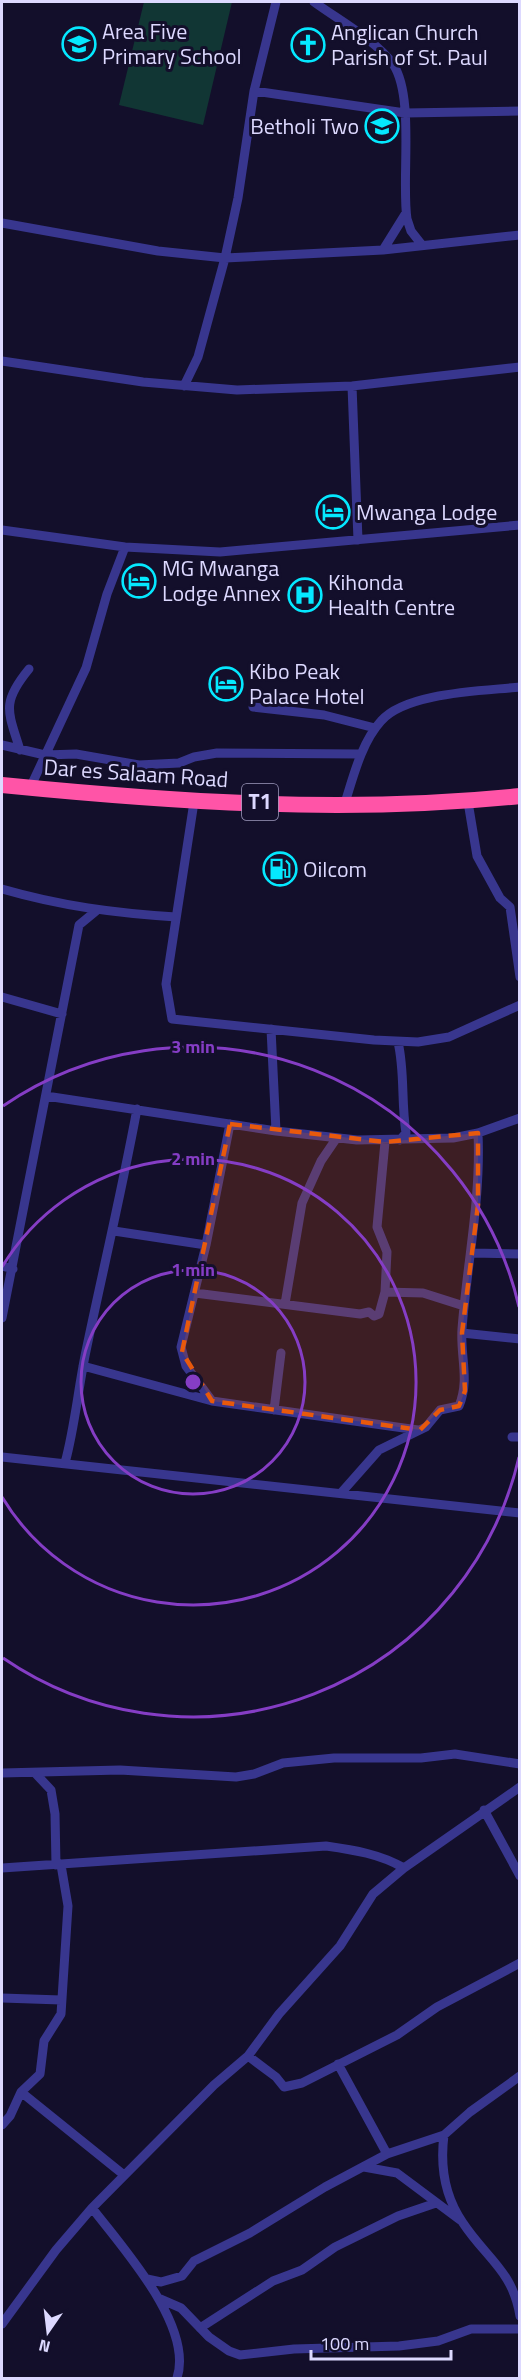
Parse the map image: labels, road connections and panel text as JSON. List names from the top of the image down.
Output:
{
  "streets": {
    "highway": ["Dar es Salaam Road", "T1"]
  },
  "places": {
    "school or university": ["Area Five Primary School", "Betholi Two"],
    "church": ["Anglican Church Parish of St. Paul"],
    "hotel": ["Mwanga Lodge", "MG Mwanga Lodge Annex", "Kibo Peak Palace Hotel"],
    "hospital": ["Kihonda Health Centre"],
    "fuel station": ["Oilcom"]
  },
  "scale_bar": "100 m",
  "north": "bottom",
  "rings": ["3 min", "2 min", "1 min"]
}
